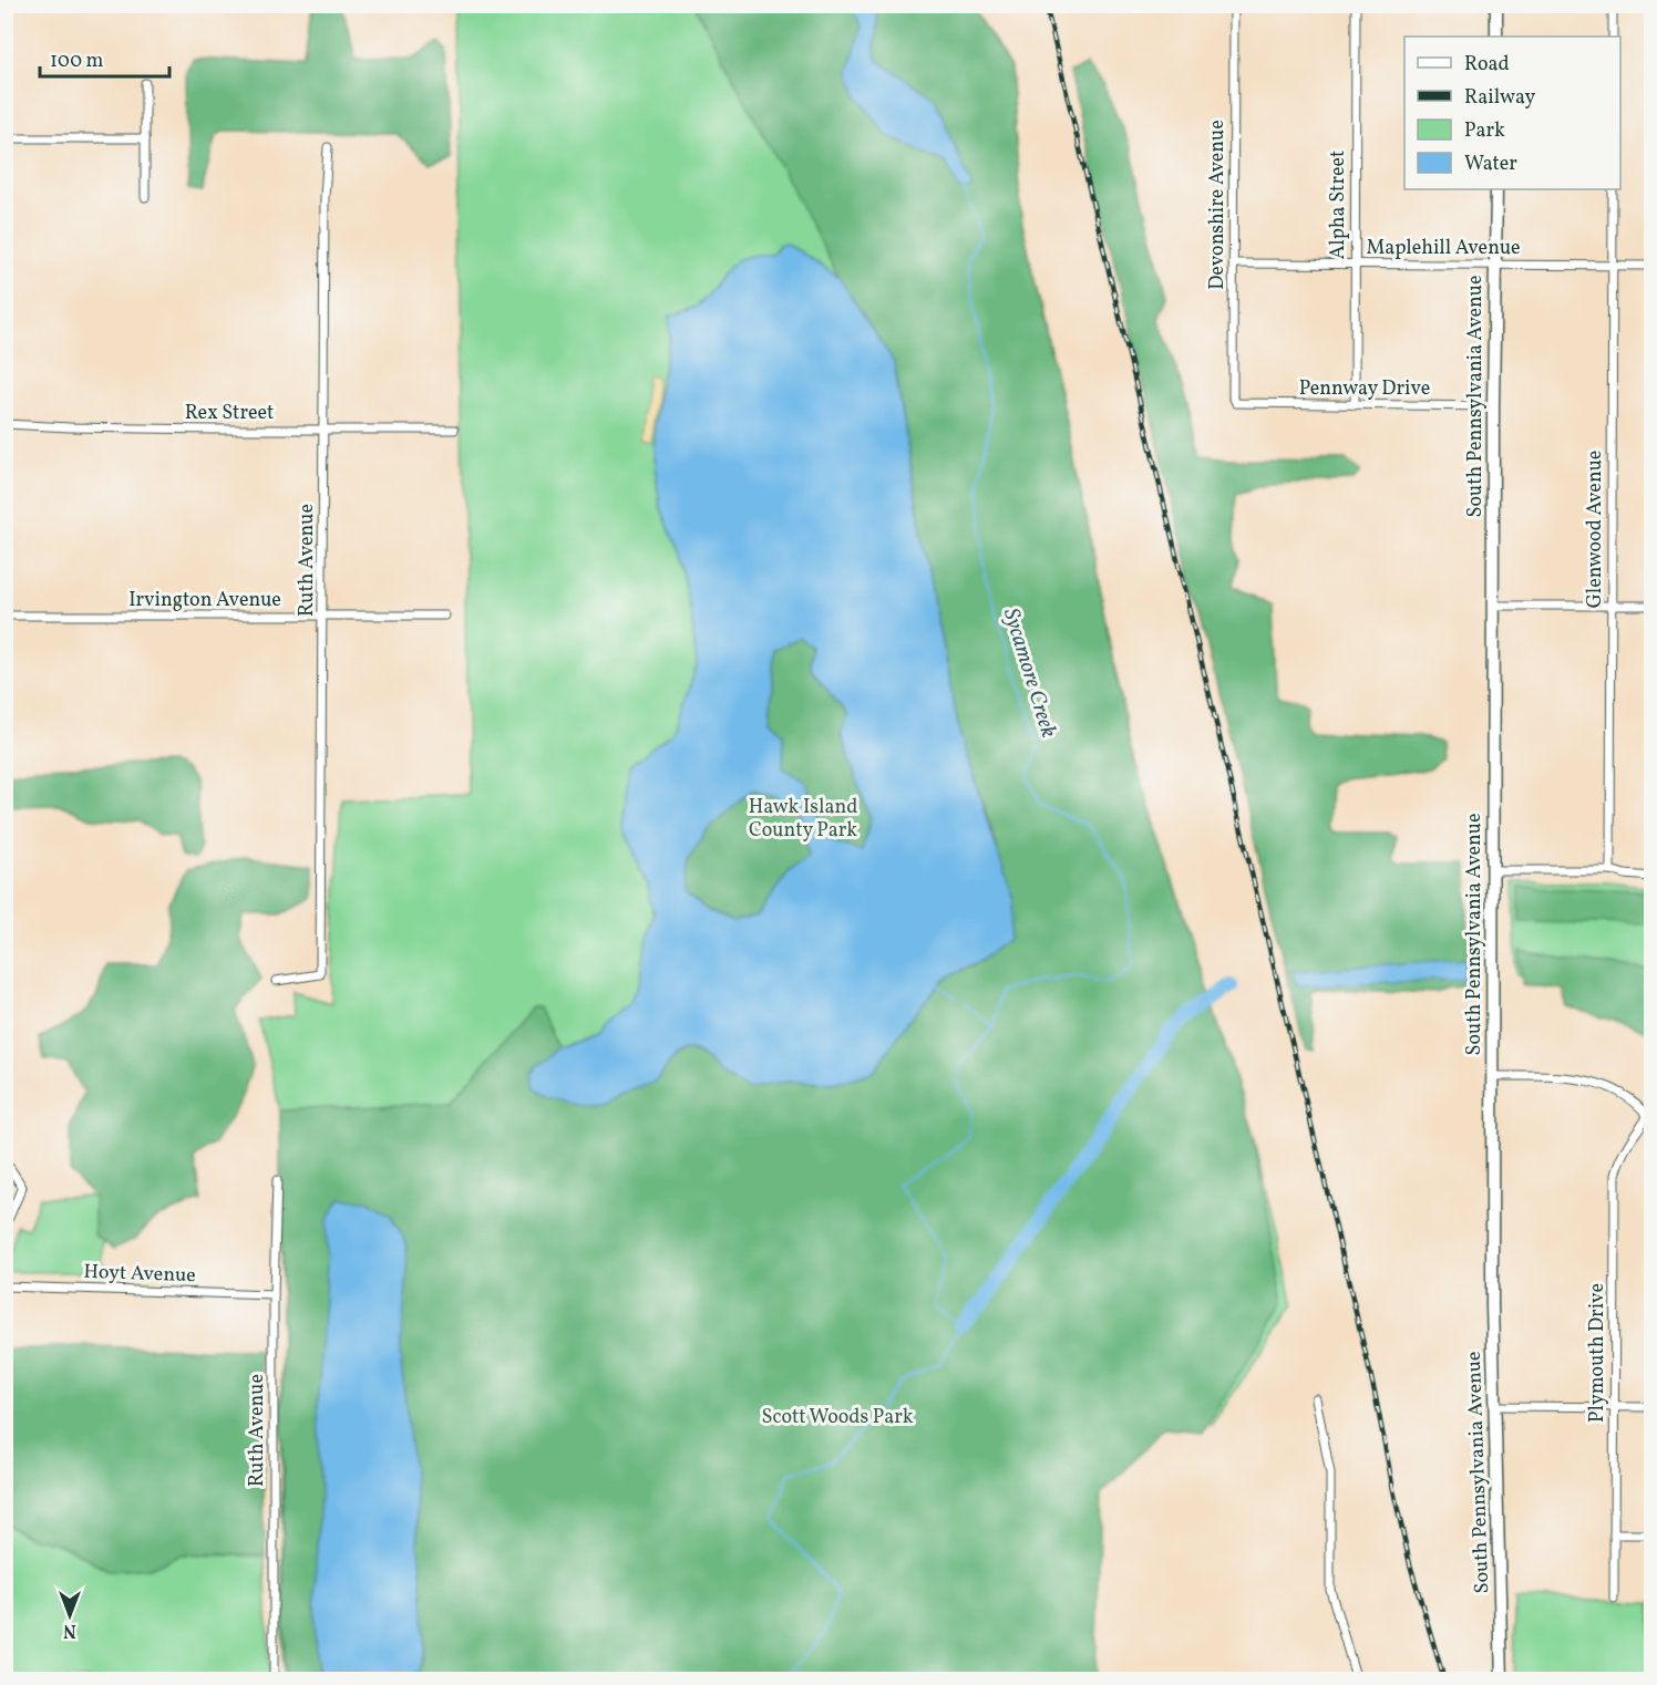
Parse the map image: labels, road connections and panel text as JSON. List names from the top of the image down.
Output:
{
  "streets": {
    "main road": ["South Pennsylvania Avenue"],
    "street": [
      "Devonshire Avenue",
      "Alpha Street",
      "Maplehill Avenue",
      "Pennway Drive",
      "Rex Street",
      "Glenwood Avenue",
      "Ruth Avenue",
      "Irvington Avenue",
      "Hoyt Avenue",
      "Plymouth Drive"
    ]
  },
  "crossings": [
    ["Devonshire Avenue", "Maplehill Avenue"],
    ["Devonshire Avenue", "Pennway Drive"],
    ["Alpha Street", "Maplehill Avenue"],
    ["Alpha Street", "Pennway Drive"],
    ["Maplehill Avenue", "South Pennsylvania Avenue"],
    ["Maplehill Avenue", "Glenwood Avenue"],
    ["Pennway Drive", "South Pennsylvania Avenue"],
    ["Rex Street", "Ruth Avenue"],
    ["Ruth Avenue", "Irvington Avenue"],
    ["Ruth Avenue", "Hoyt Avenue"]
  ],
  "water": ["Sycamore Creek"],
  "parks": ["Hawk Island County Park", "Scott Woods Park"],
  "legend": [
    "Road",
    "Railway",
    "Park",
    "Water"
  ],
  "scale_bar": "100 m",
  "north": "bottom"
}
